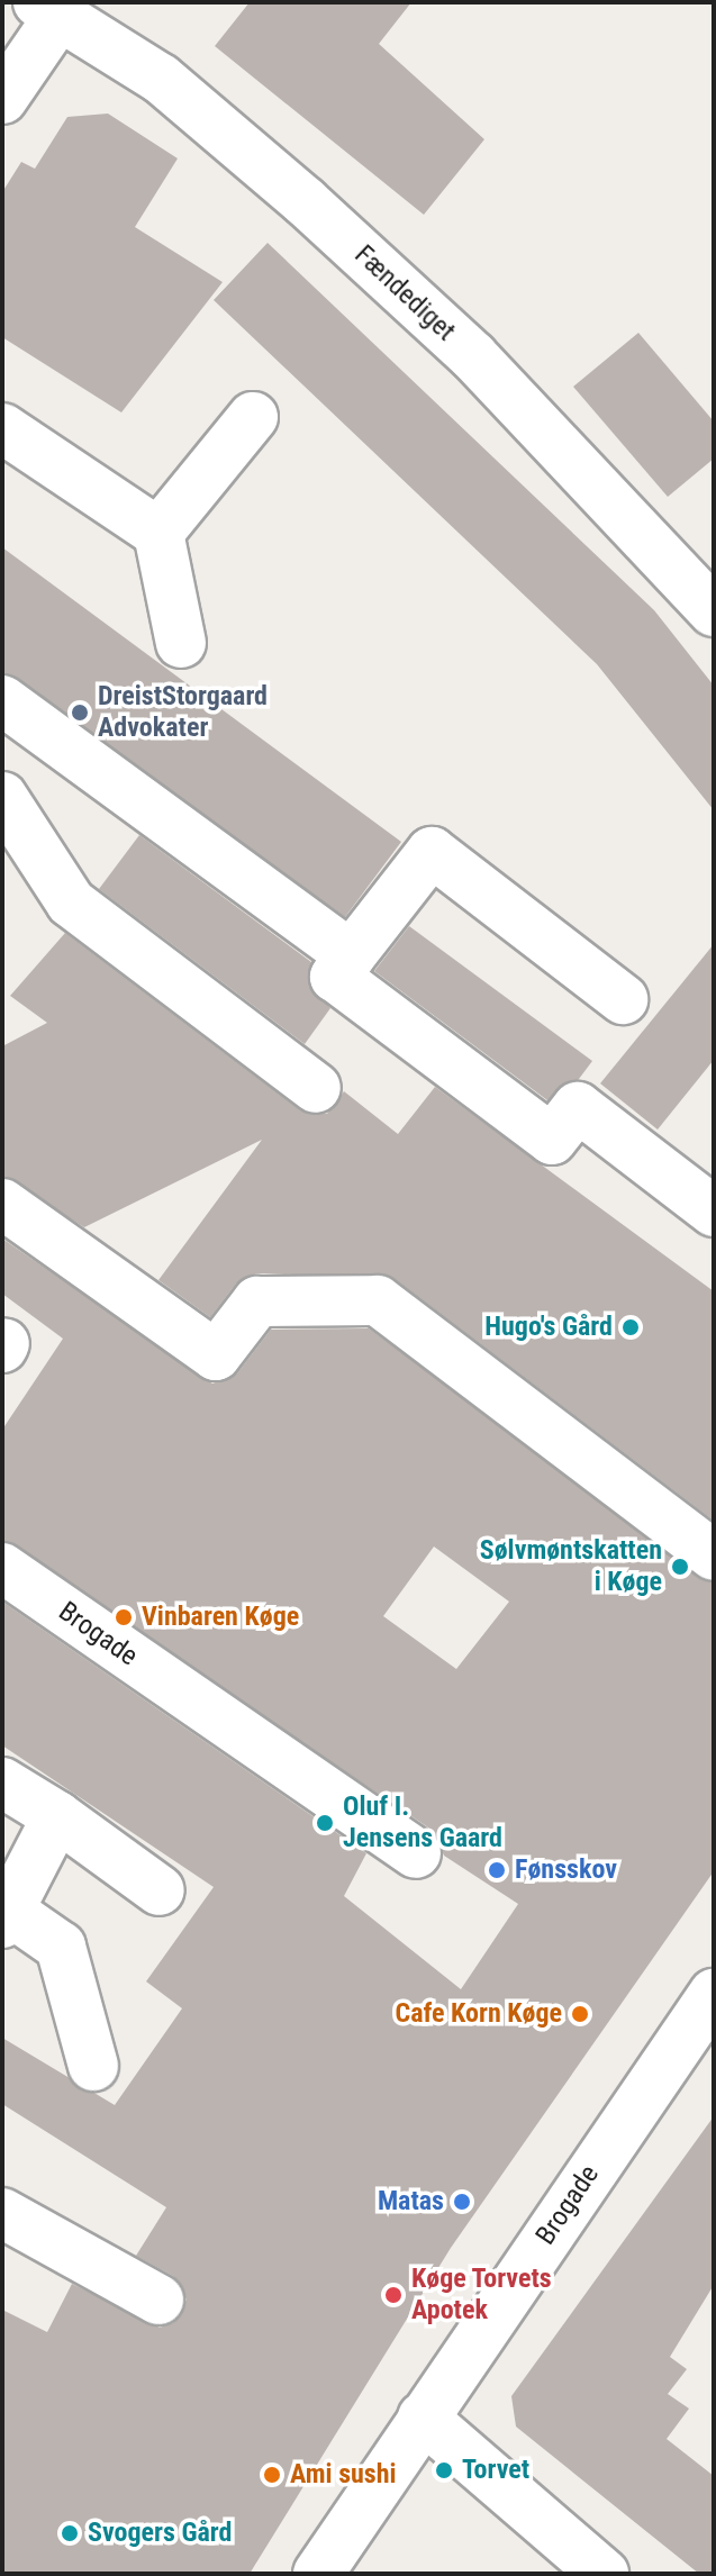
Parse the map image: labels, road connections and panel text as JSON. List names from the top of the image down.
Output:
{
  "streets": {
    "street": ["Fændediget", "Brogade"]
  },
  "places": [
    "DreistStorgaard Advokater",
    "Hugo's Gård",
    "Sølvmøntskatten i Køge",
    "Vinbaren Køge",
    "Oluf I. Jensens Gaard",
    "Fønsskov",
    "Cafe Korn Køge",
    "Matas",
    "Køge Torvets Apotek",
    "Torvet",
    "Ami sushi",
    "Svogers Gård"
  ]
}
